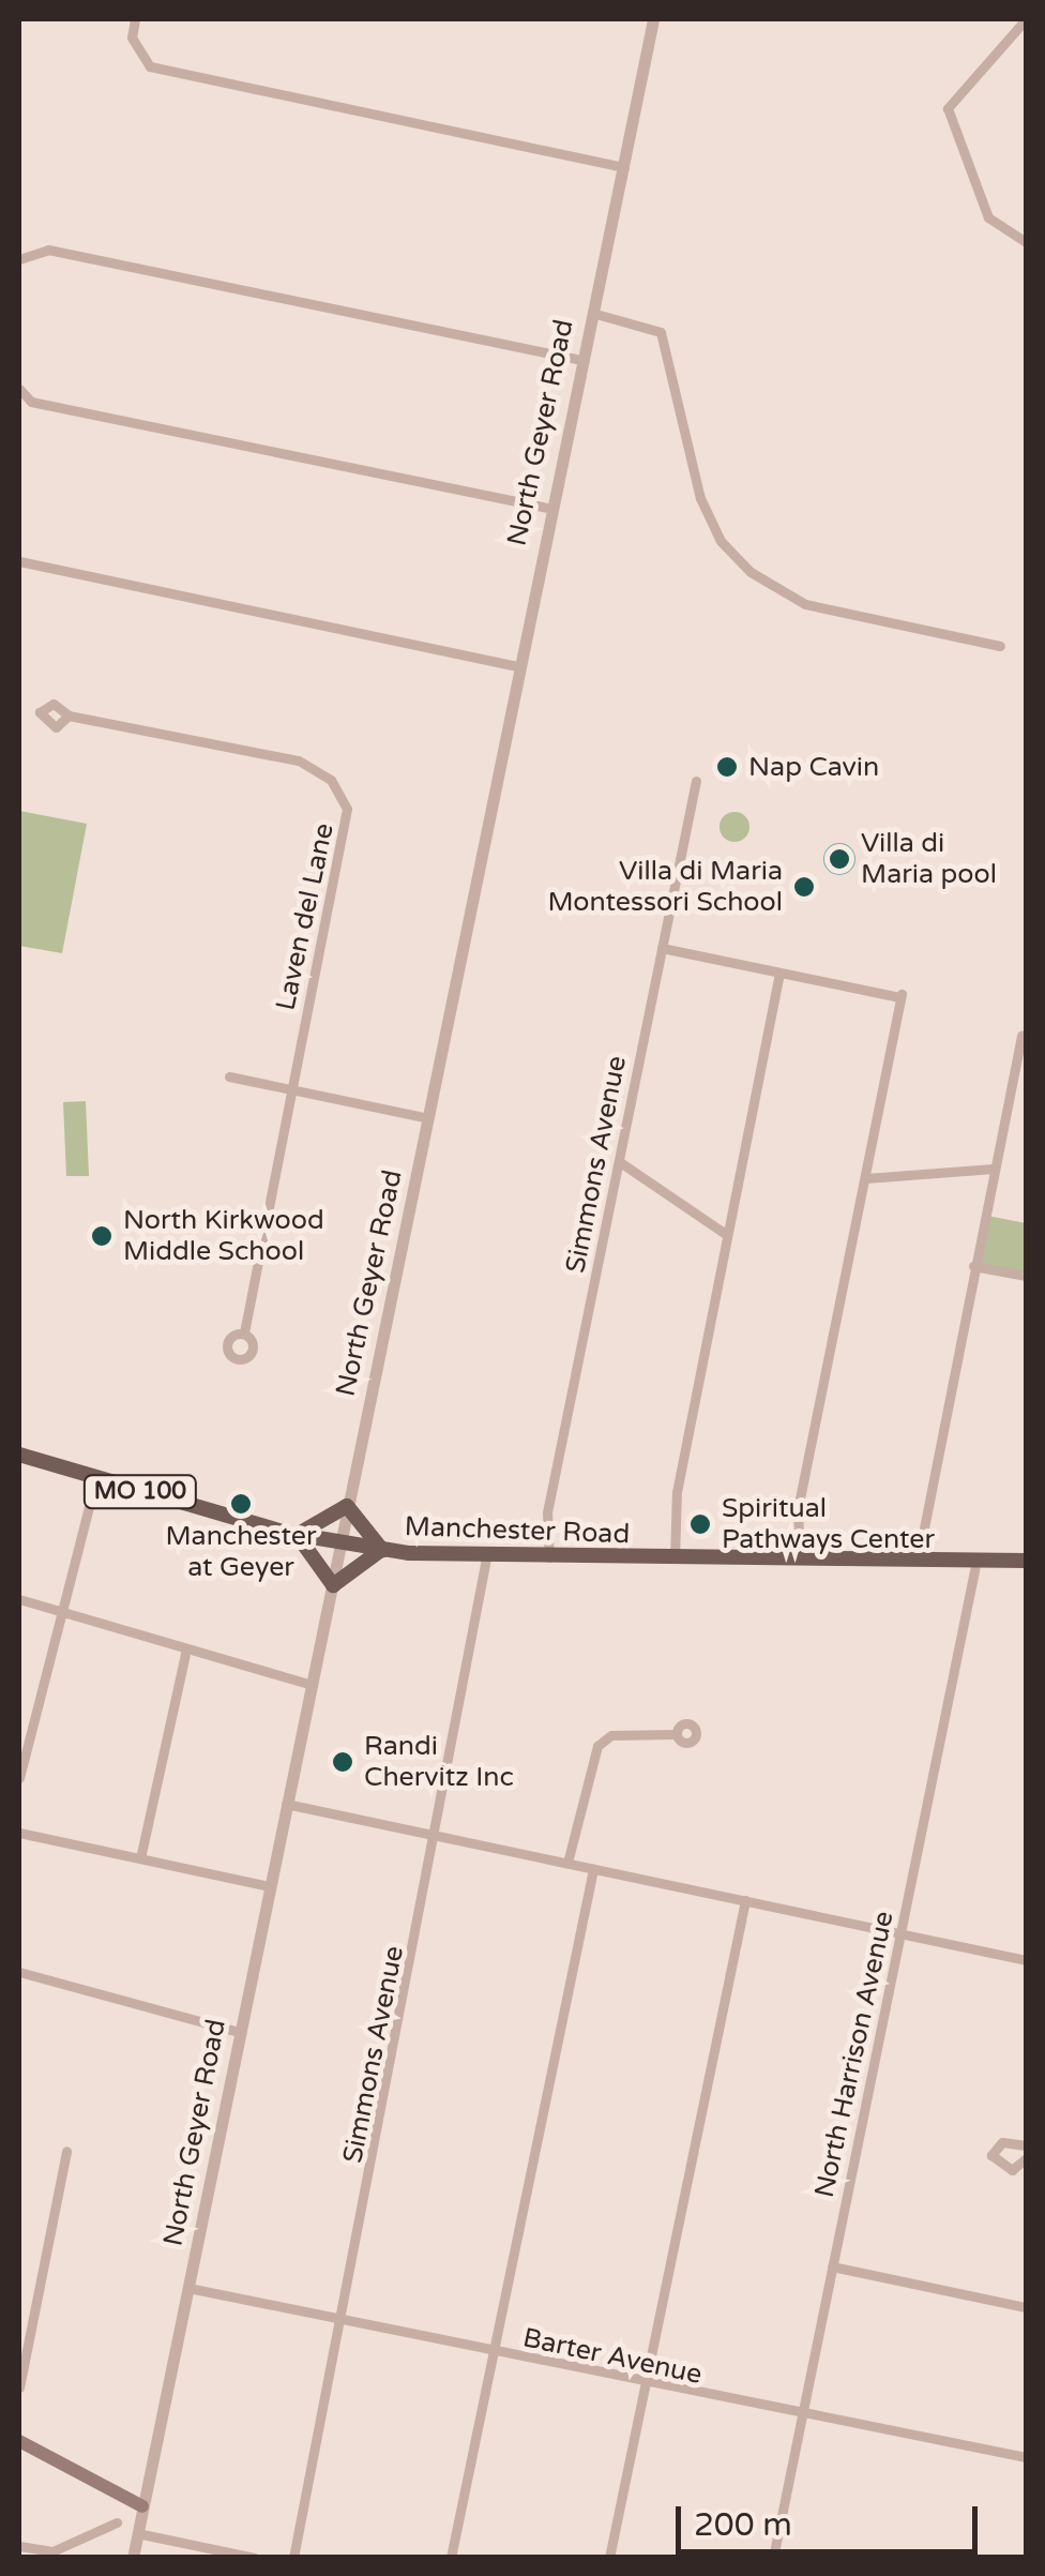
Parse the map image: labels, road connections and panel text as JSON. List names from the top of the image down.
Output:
{
  "streets": {
    "main road": ["MO 100", "Manchester Road"],
    "street": [
      "North Geyer Road",
      "Laven del Lane",
      "Simmons Avenue",
      "North Harrison Avenue",
      "Barter Avenue"
    ]
  },
  "crossings": [
    ["North Geyer Road", "Manchester Road"],
    ["North Geyer Road", "Barter Avenue"],
    ["Simmons Avenue", "Manchester Road"],
    ["Simmons Avenue", "Barter Avenue"],
    ["Manchester Road", "North Harrison Avenue"],
    ["North Harrison Avenue", "Barter Avenue"]
  ],
  "places": [
    "Nap Cavin",
    "Villa di Maria pool",
    "Villa di Maria Montessori School",
    "North Kirkwood Middle School",
    "Manchester at Geyer",
    "Spiritual Pathways Center",
    "Randi Chervitz Inc"
  ],
  "scale_bar": "200 m"
}
